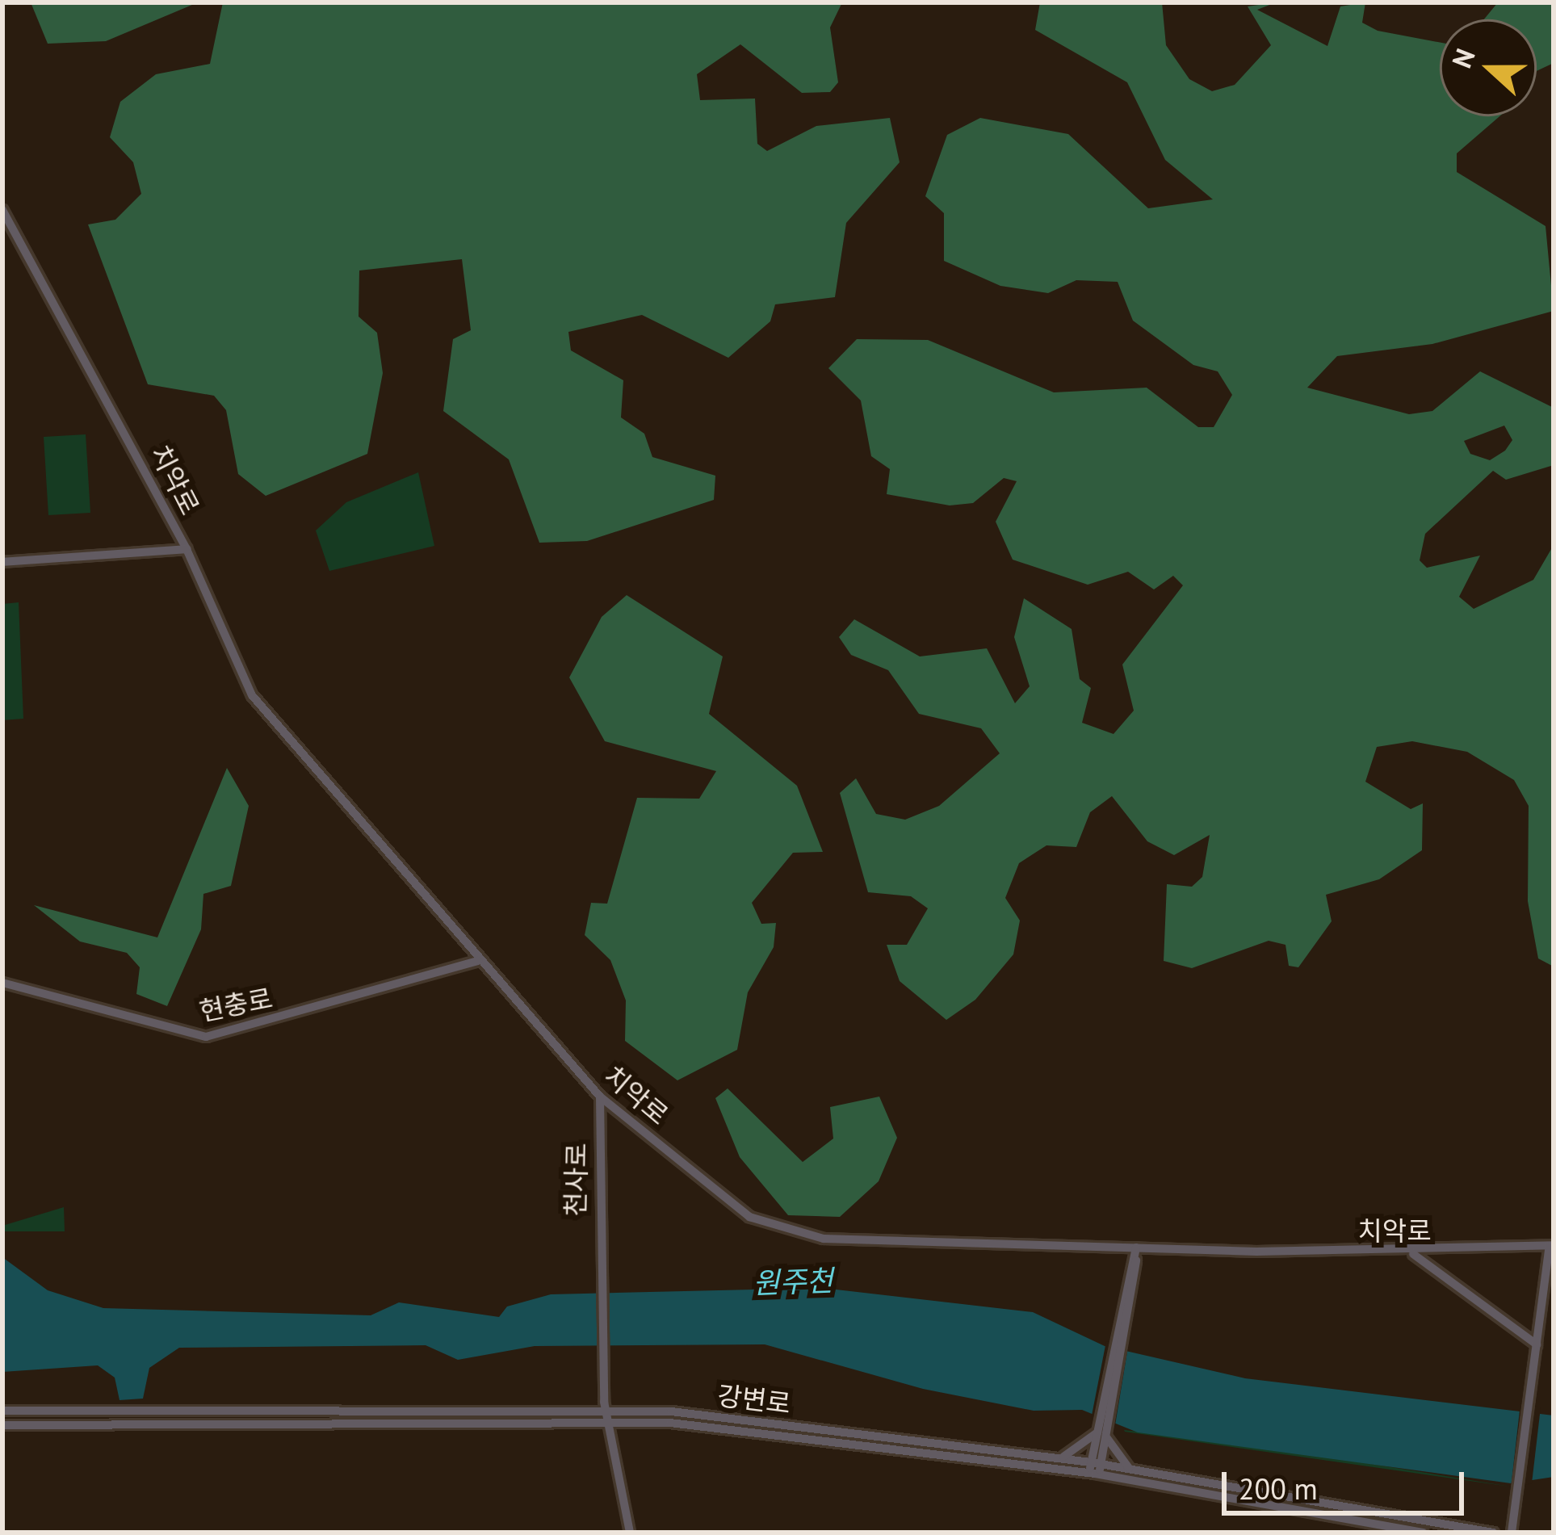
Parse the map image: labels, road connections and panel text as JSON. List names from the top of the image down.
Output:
{
  "streets": {
    "street": [
      "치악로",
      "현충로",
      "천사로",
      "강변로"
    ]
  },
  "crossings": [
    ["치악로", "현충로"],
    ["치악로", "천사로"],
    ["천사로", "강변로"]
  ],
  "water": ["원주천"],
  "scale_bar": "200 m",
  "north": "left"
}
